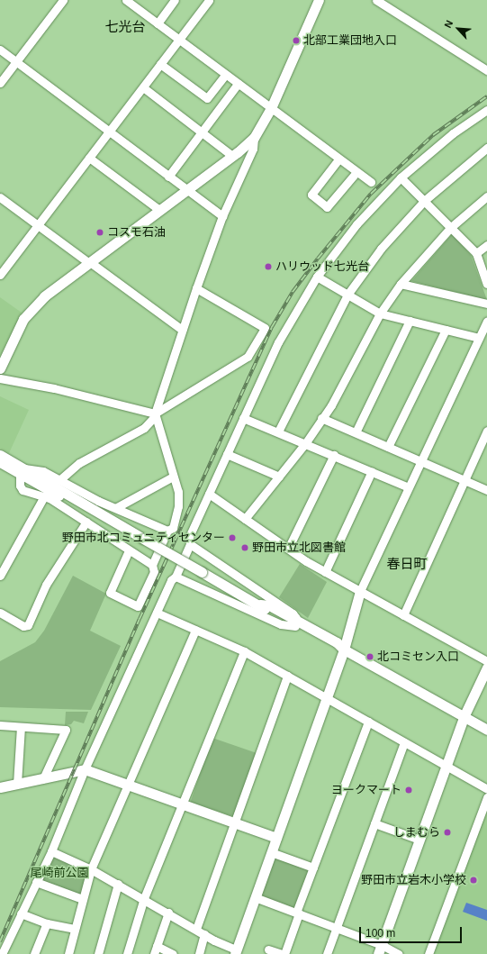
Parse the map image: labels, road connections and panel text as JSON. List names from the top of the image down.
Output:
{
  "districts": ["七光台", "春日町"],
  "parks": ["尾崎前公園"],
  "places": [
    "北部工業団地入口",
    "コスモ石油",
    "ハリウッド七光台",
    "野田市北コミュニティセンター",
    "野田市立北図書館",
    "北コミセン入口",
    "ヨークマート",
    "しまむら",
    "野田市立岩木小学校"
  ],
  "scale_bar": "100 m",
  "north": "top left"
}
